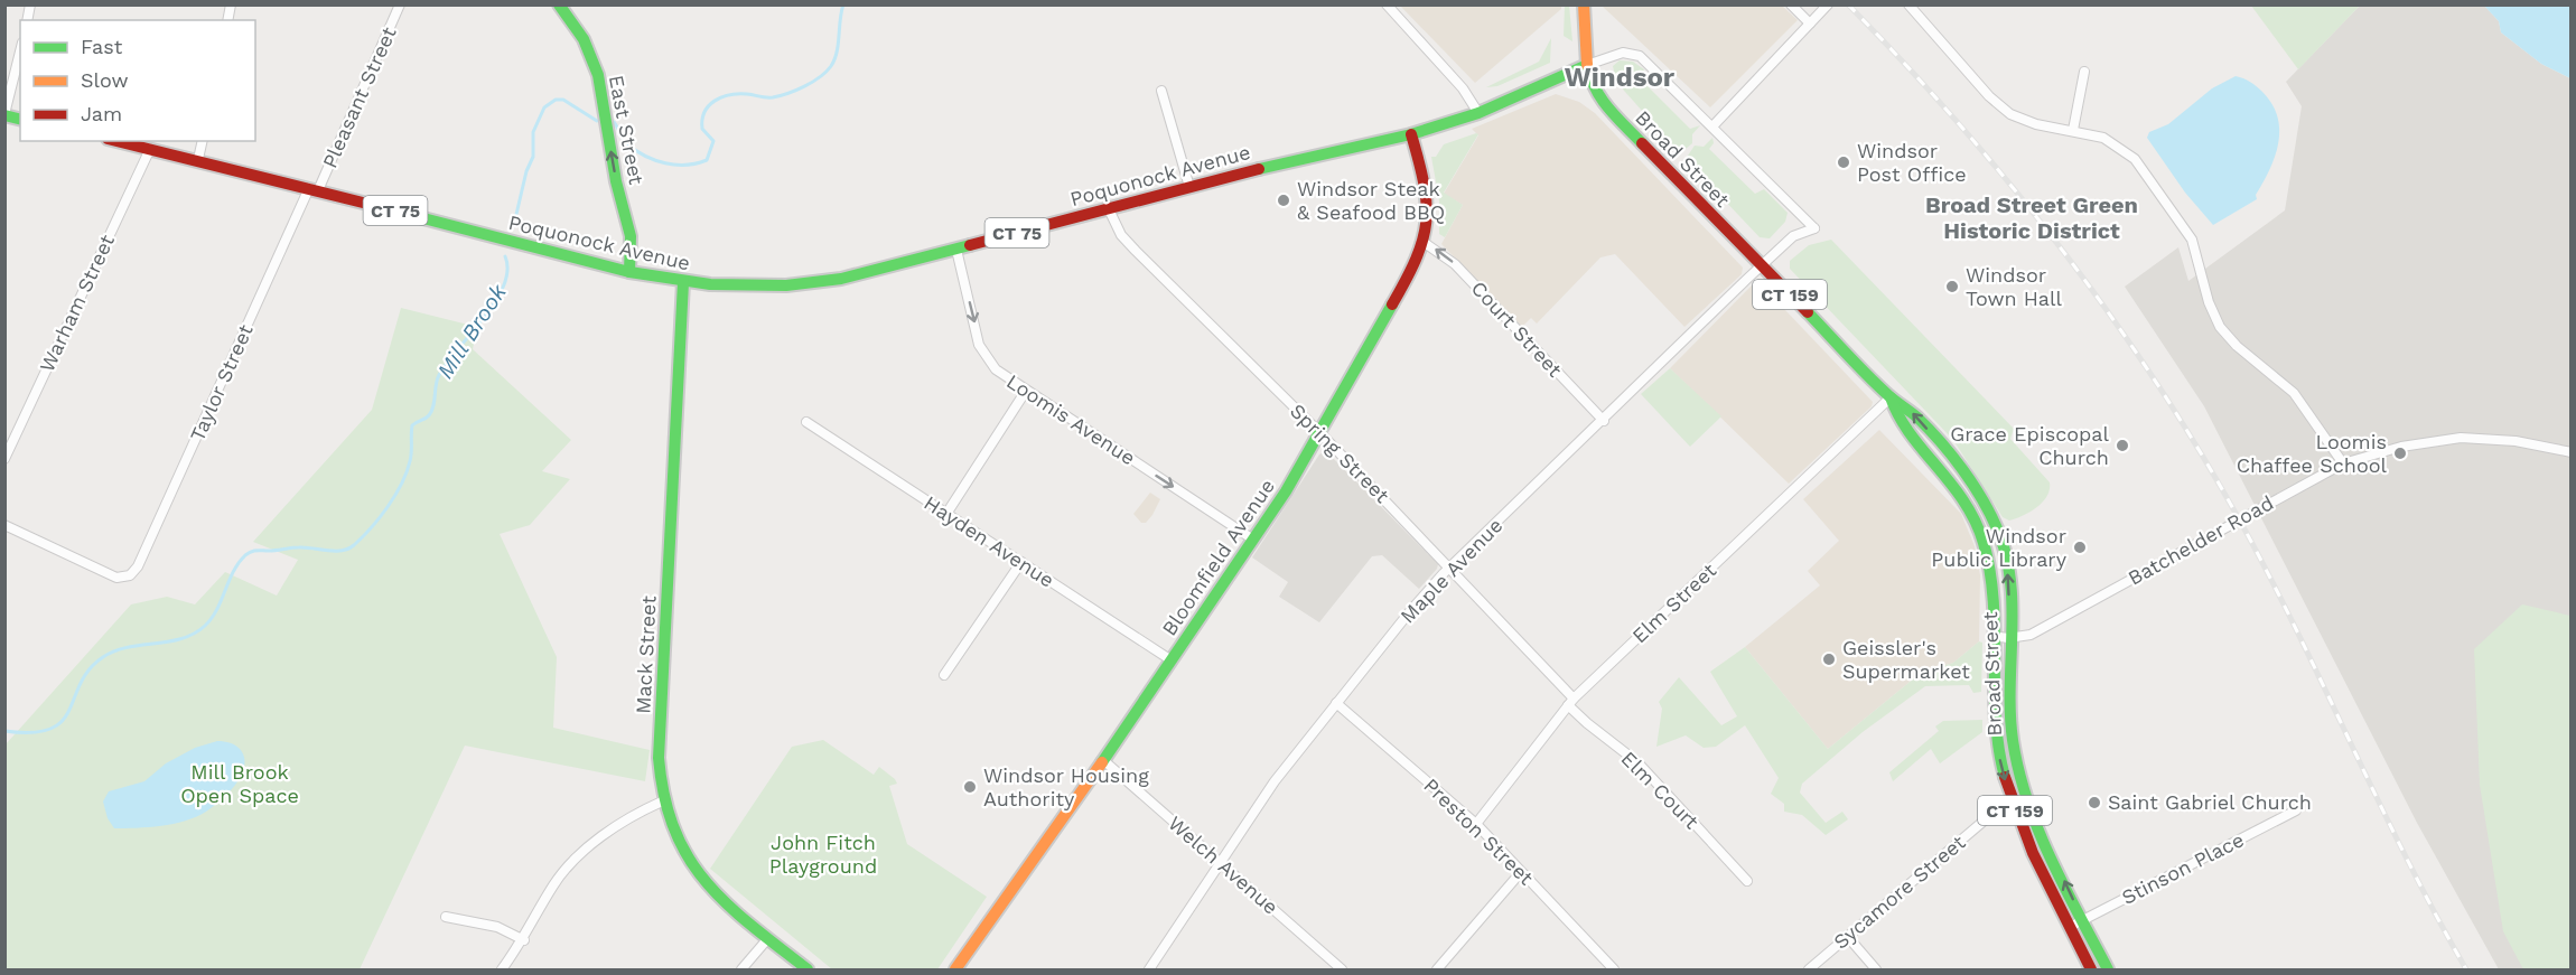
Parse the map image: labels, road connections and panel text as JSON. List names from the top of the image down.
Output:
{
  "streets": {
    "main road": [
      "East Street",
      "Broad Street",
      "Poquonock Avenue",
      "CT 75",
      "CT 159",
      "Bloomfield Avenue",
      "Mack Street"
    ],
    "street": [
      "Pleasant Street",
      "Warham Street",
      "Court Street",
      "Taylor Street",
      "Loomis Avenue",
      "Spring Street",
      "Batchelder Road",
      "Hayden Avenue",
      "Maple Avenue",
      "Elm Street",
      "Elm Court",
      "Preston Street",
      "Welch Avenue",
      "Stinson Place",
      "Sycamore Street"
    ]
  },
  "crossings": [
    ["Pleasant Street", "Poquonock Avenue"],
    ["Pleasant Street", "Taylor Street"],
    ["East Street", "Poquonock Avenue"],
    ["Broad Street", "Poquonock Avenue"],
    ["Broad Street", "CT 159"],
    ["Broad Street", "Batchelder Road"],
    ["Broad Street", "Maple Avenue"],
    ["Broad Street", "Elm Street"],
    ["Broad Street", "Stinson Place"],
    ["Broad Street", "Sycamore Street"],
    ["Poquonock Avenue", "CT 159"],
    ["Poquonock Avenue", "Warham Street"],
    ["Poquonock Avenue", "Taylor Street"],
    ["Poquonock Avenue", "Loomis Avenue"],
    ["Poquonock Avenue", "Spring Street"],
    ["Poquonock Avenue", "Bloomfield Avenue"],
    ["Poquonock Avenue", "Mack Street"],
    ["Court Street", "Bloomfield Avenue"],
    ["Court Street", "Maple Avenue"],
    ["Loomis Avenue", "Bloomfield Avenue"],
    ["Spring Street", "Bloomfield Avenue"],
    ["Spring Street", "Maple Avenue"],
    ["Spring Street", "Elm Street"],
    ["Spring Street", "Elm Court"],
    ["Hayden Avenue", "Bloomfield Avenue"],
    ["Bloomfield Avenue", "Welch Avenue"],
    ["Maple Avenue", "Preston Street"],
    ["Maple Avenue", "Welch Avenue"],
    ["Elm Street", "Elm Court"],
    ["Elm Street", "Preston Street"]
  ],
  "one_way": ["East Street", "Court Street", "Loomis Avenue"],
  "districts": ["Windsor", "Broad Street Green Historic District"],
  "water": ["Mill Brook"],
  "parks": ["Mill Brook Open Space", "John Fitch Playground"],
  "places": [
    "Windsor Post Office",
    "Windsor Steak & Seafood BBQ",
    "Windsor Town Hall",
    "Grace Episcopal Church",
    "Loomis Chaffee School",
    "Windsor Public Library",
    "Geissler's Supermarket",
    "Windsor Housing Authority",
    "Saint Gabriel Church"
  ],
  "legend": ["Fast", "Slow", "Jam"]
}
